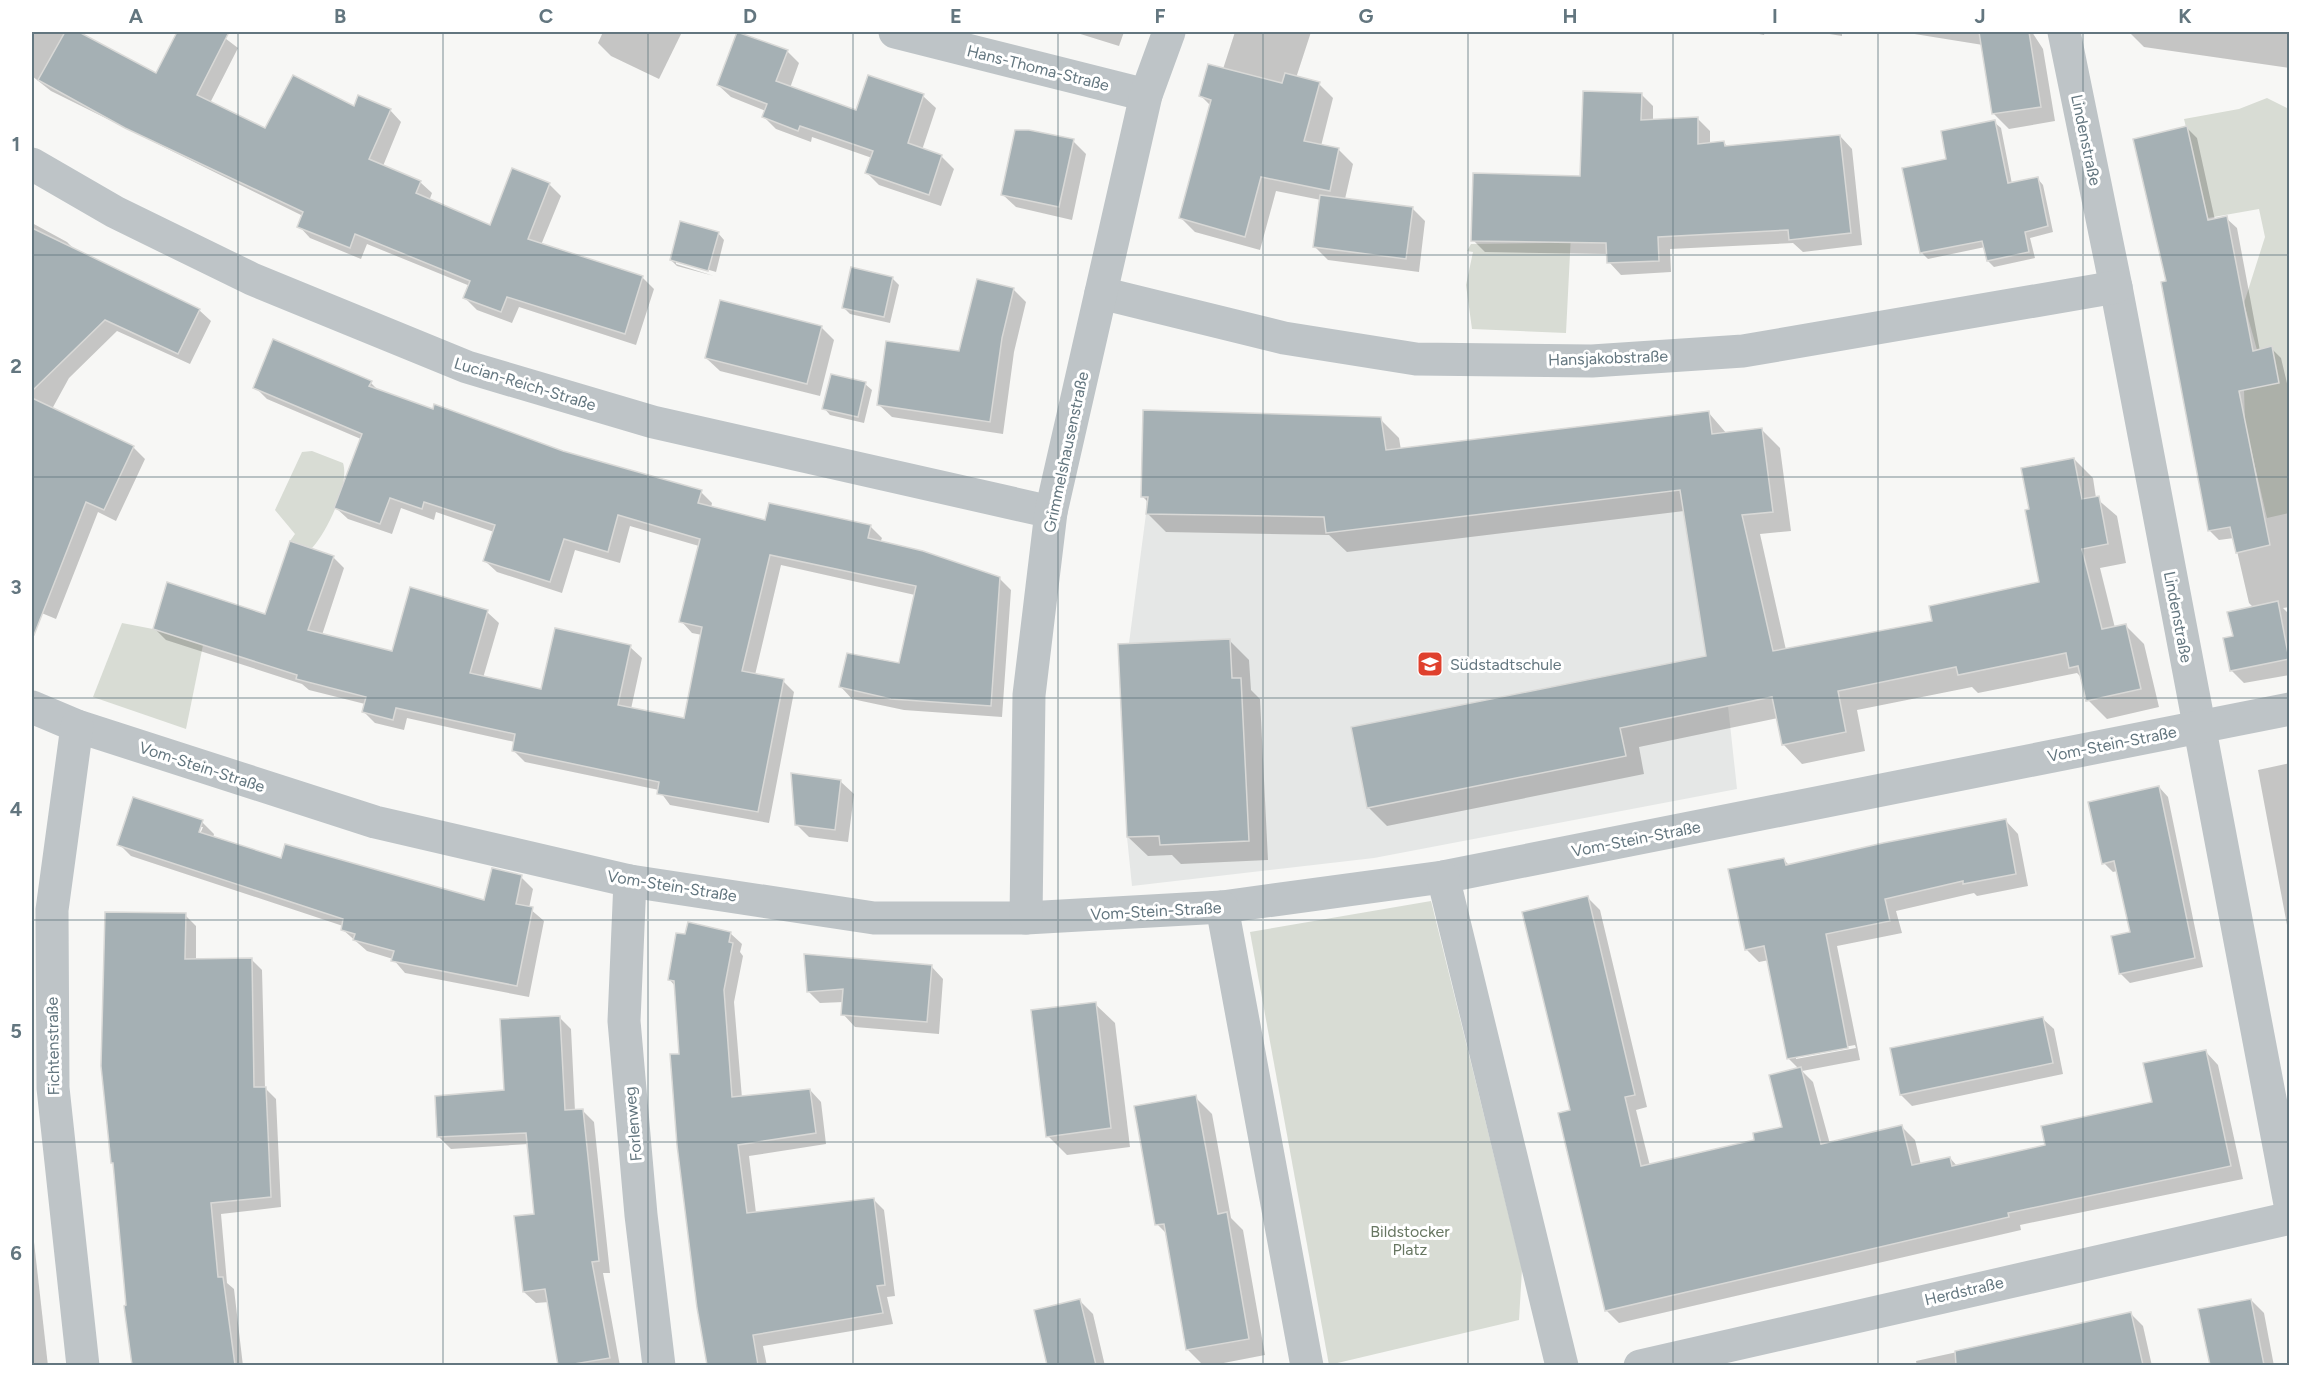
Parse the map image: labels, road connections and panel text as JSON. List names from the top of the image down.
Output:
{
  "streets": {
    "street": [
      "Hans-Thoma-Straße",
      "Lindenstraße",
      "Hansjakobstraße",
      "Lucian-Reich-Straße",
      "Grimmelshausenstraße",
      "Vom-Stein-Straße",
      "Fichtenstraße",
      "Forlenweg",
      "Herdstraße"
    ]
  },
  "crossings": [
    ["Hans-Thoma-Straße", "Grimmelshausenstraße"],
    ["Lindenstraße", "Hansjakobstraße"],
    ["Lindenstraße", "Vom-Stein-Straße"],
    ["Hansjakobstraße", "Grimmelshausenstraße"],
    ["Lucian-Reich-Straße", "Grimmelshausenstraße"],
    ["Grimmelshausenstraße", "Vom-Stein-Straße"],
    ["Vom-Stein-Straße", "Fichtenstraße"],
    ["Vom-Stein-Straße", "Forlenweg"]
  ],
  "parks": ["Bildstocker Platz"],
  "places": {
    "school or university": ["Südstadtschule"]
  },
  "grid": {
    "columns": [
      "A",
      "B",
      "C",
      "D",
      "E",
      "F",
      "G",
      "H",
      "I",
      "J",
      "K"
    ],
    "rows": [
      "1",
      "2",
      "3",
      "4",
      "5",
      "6"
    ]
  }
}
